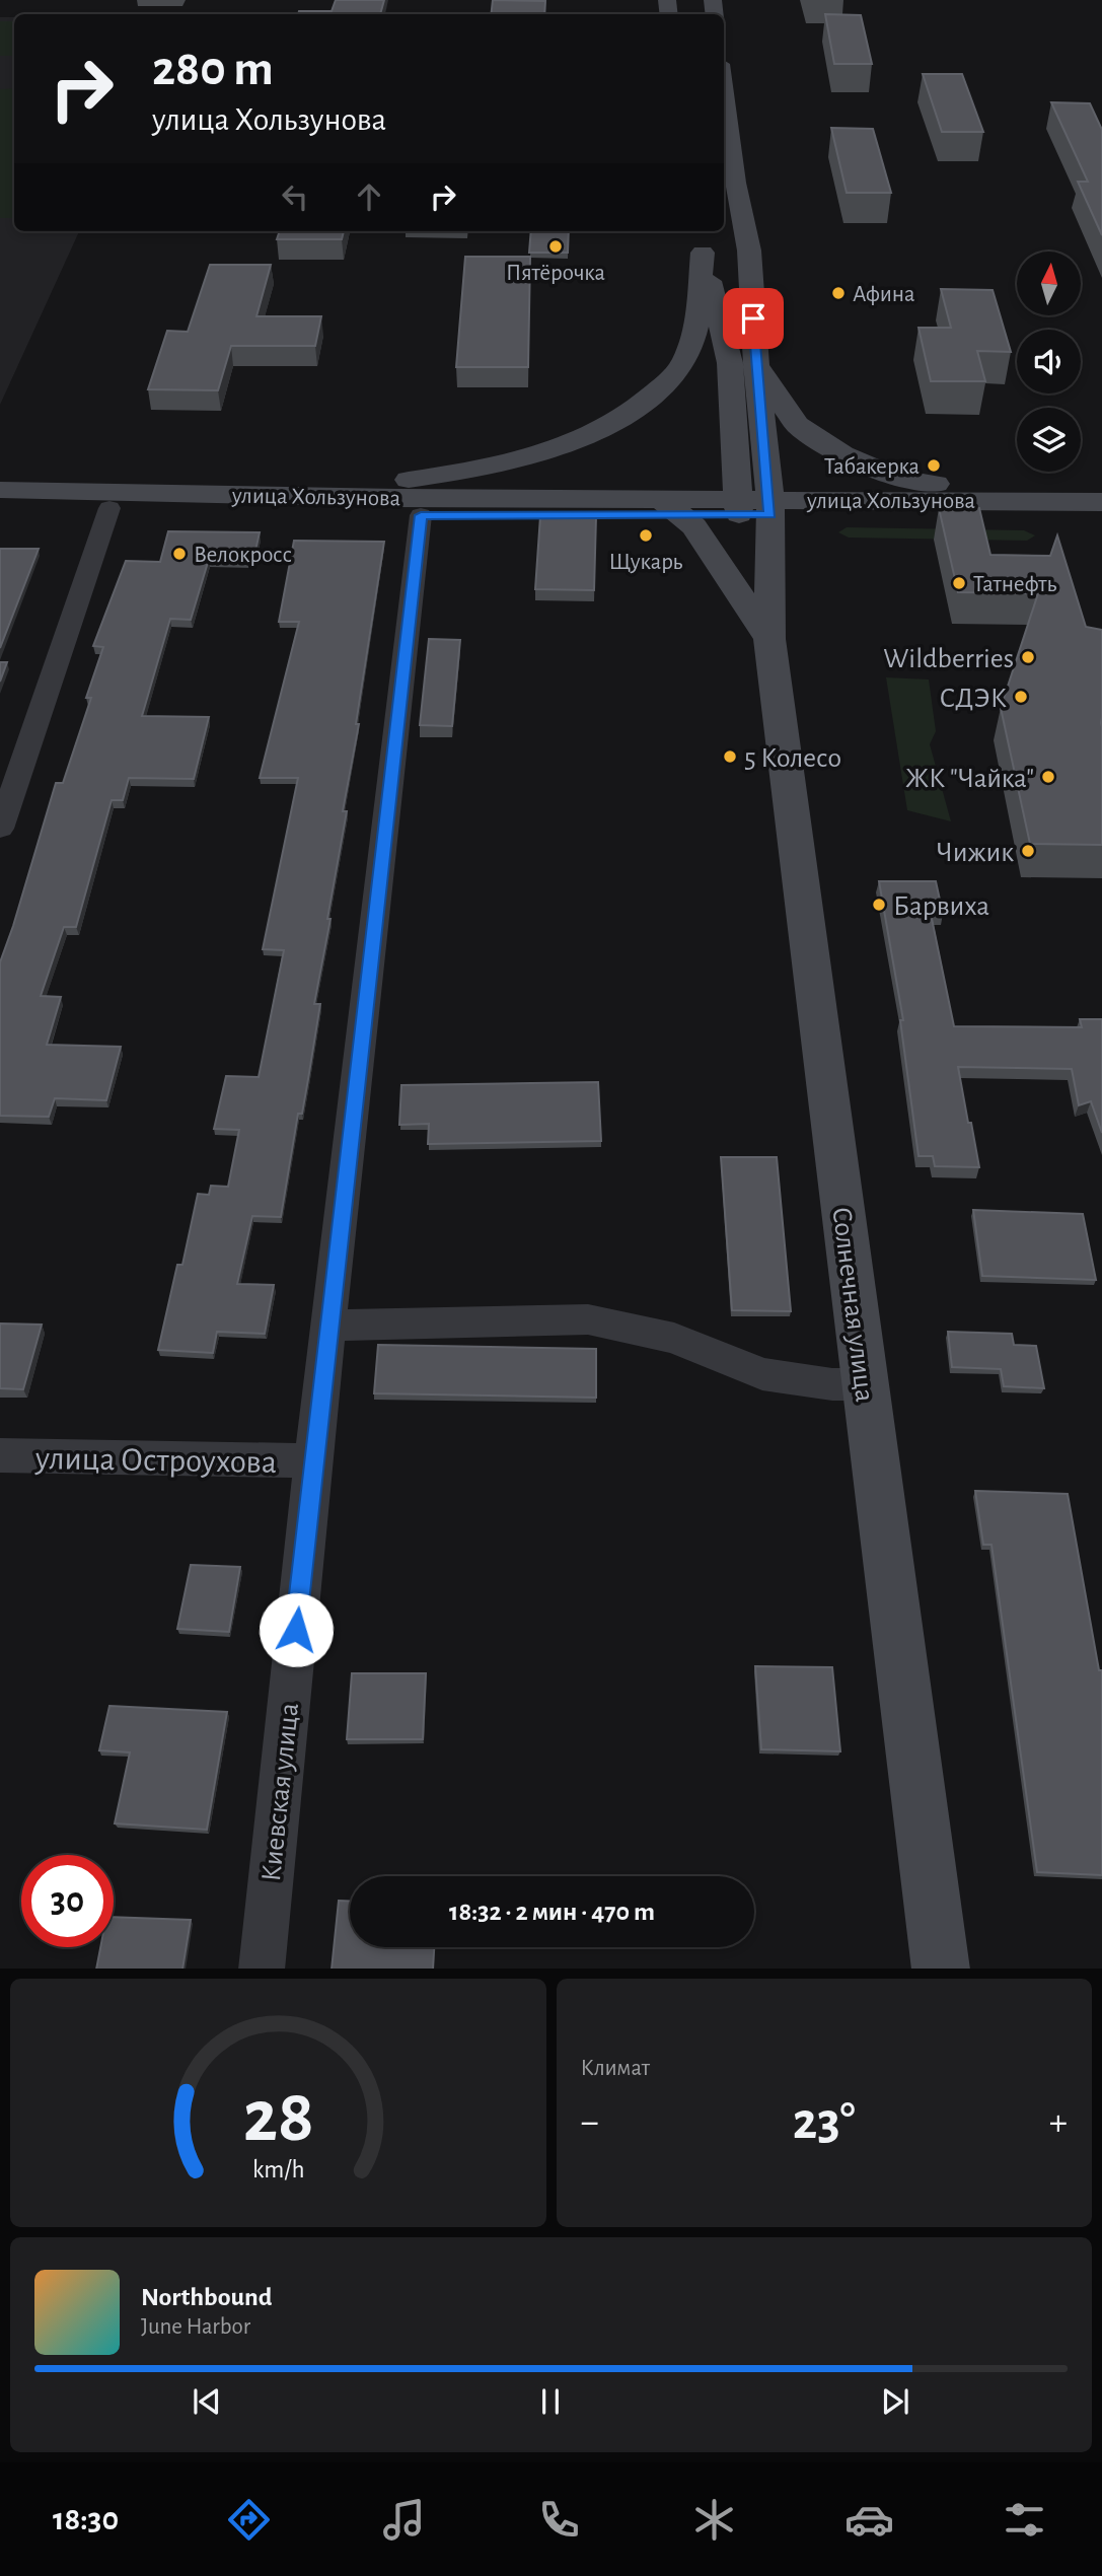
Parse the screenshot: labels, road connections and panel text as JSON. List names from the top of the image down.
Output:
{
  "streets": {
    "main road": ["улица Хользунова", "Солнечная улица"],
    "street": ["улица Остроухова", "Киевская улица"]
  },
  "crossings": [
    ["улица Хользунова", "Солнечная улица"],
    ["улица Хользунова", "Киевская улица"],
    ["улица Остроухова", "Киевская улица"]
  ],
  "places": [
    "Пятёрочка",
    "Афина",
    "Табакерка",
    "Щукарь",
    "Велокросс",
    "Татнефть",
    "Wildberries",
    "СДЭК",
    "5 Колесо",
    "ЖК \"Чайка\"",
    "Чижик",
    "Барвиха"
  ],
  "north": "top",
  "page": {
    "turn": ["280 m", "улица Хользунова"],
    "limit": "30",
    "trip": "18:32 · 2 мин · 470 m",
    "tile": "Климат",
    "heat": ["−", "23°", "+"],
    "song": ["Northbound", "June Harbor"],
    "tabs": "18:30",
    "gauge": ["28", "km/h"]
  }
}
